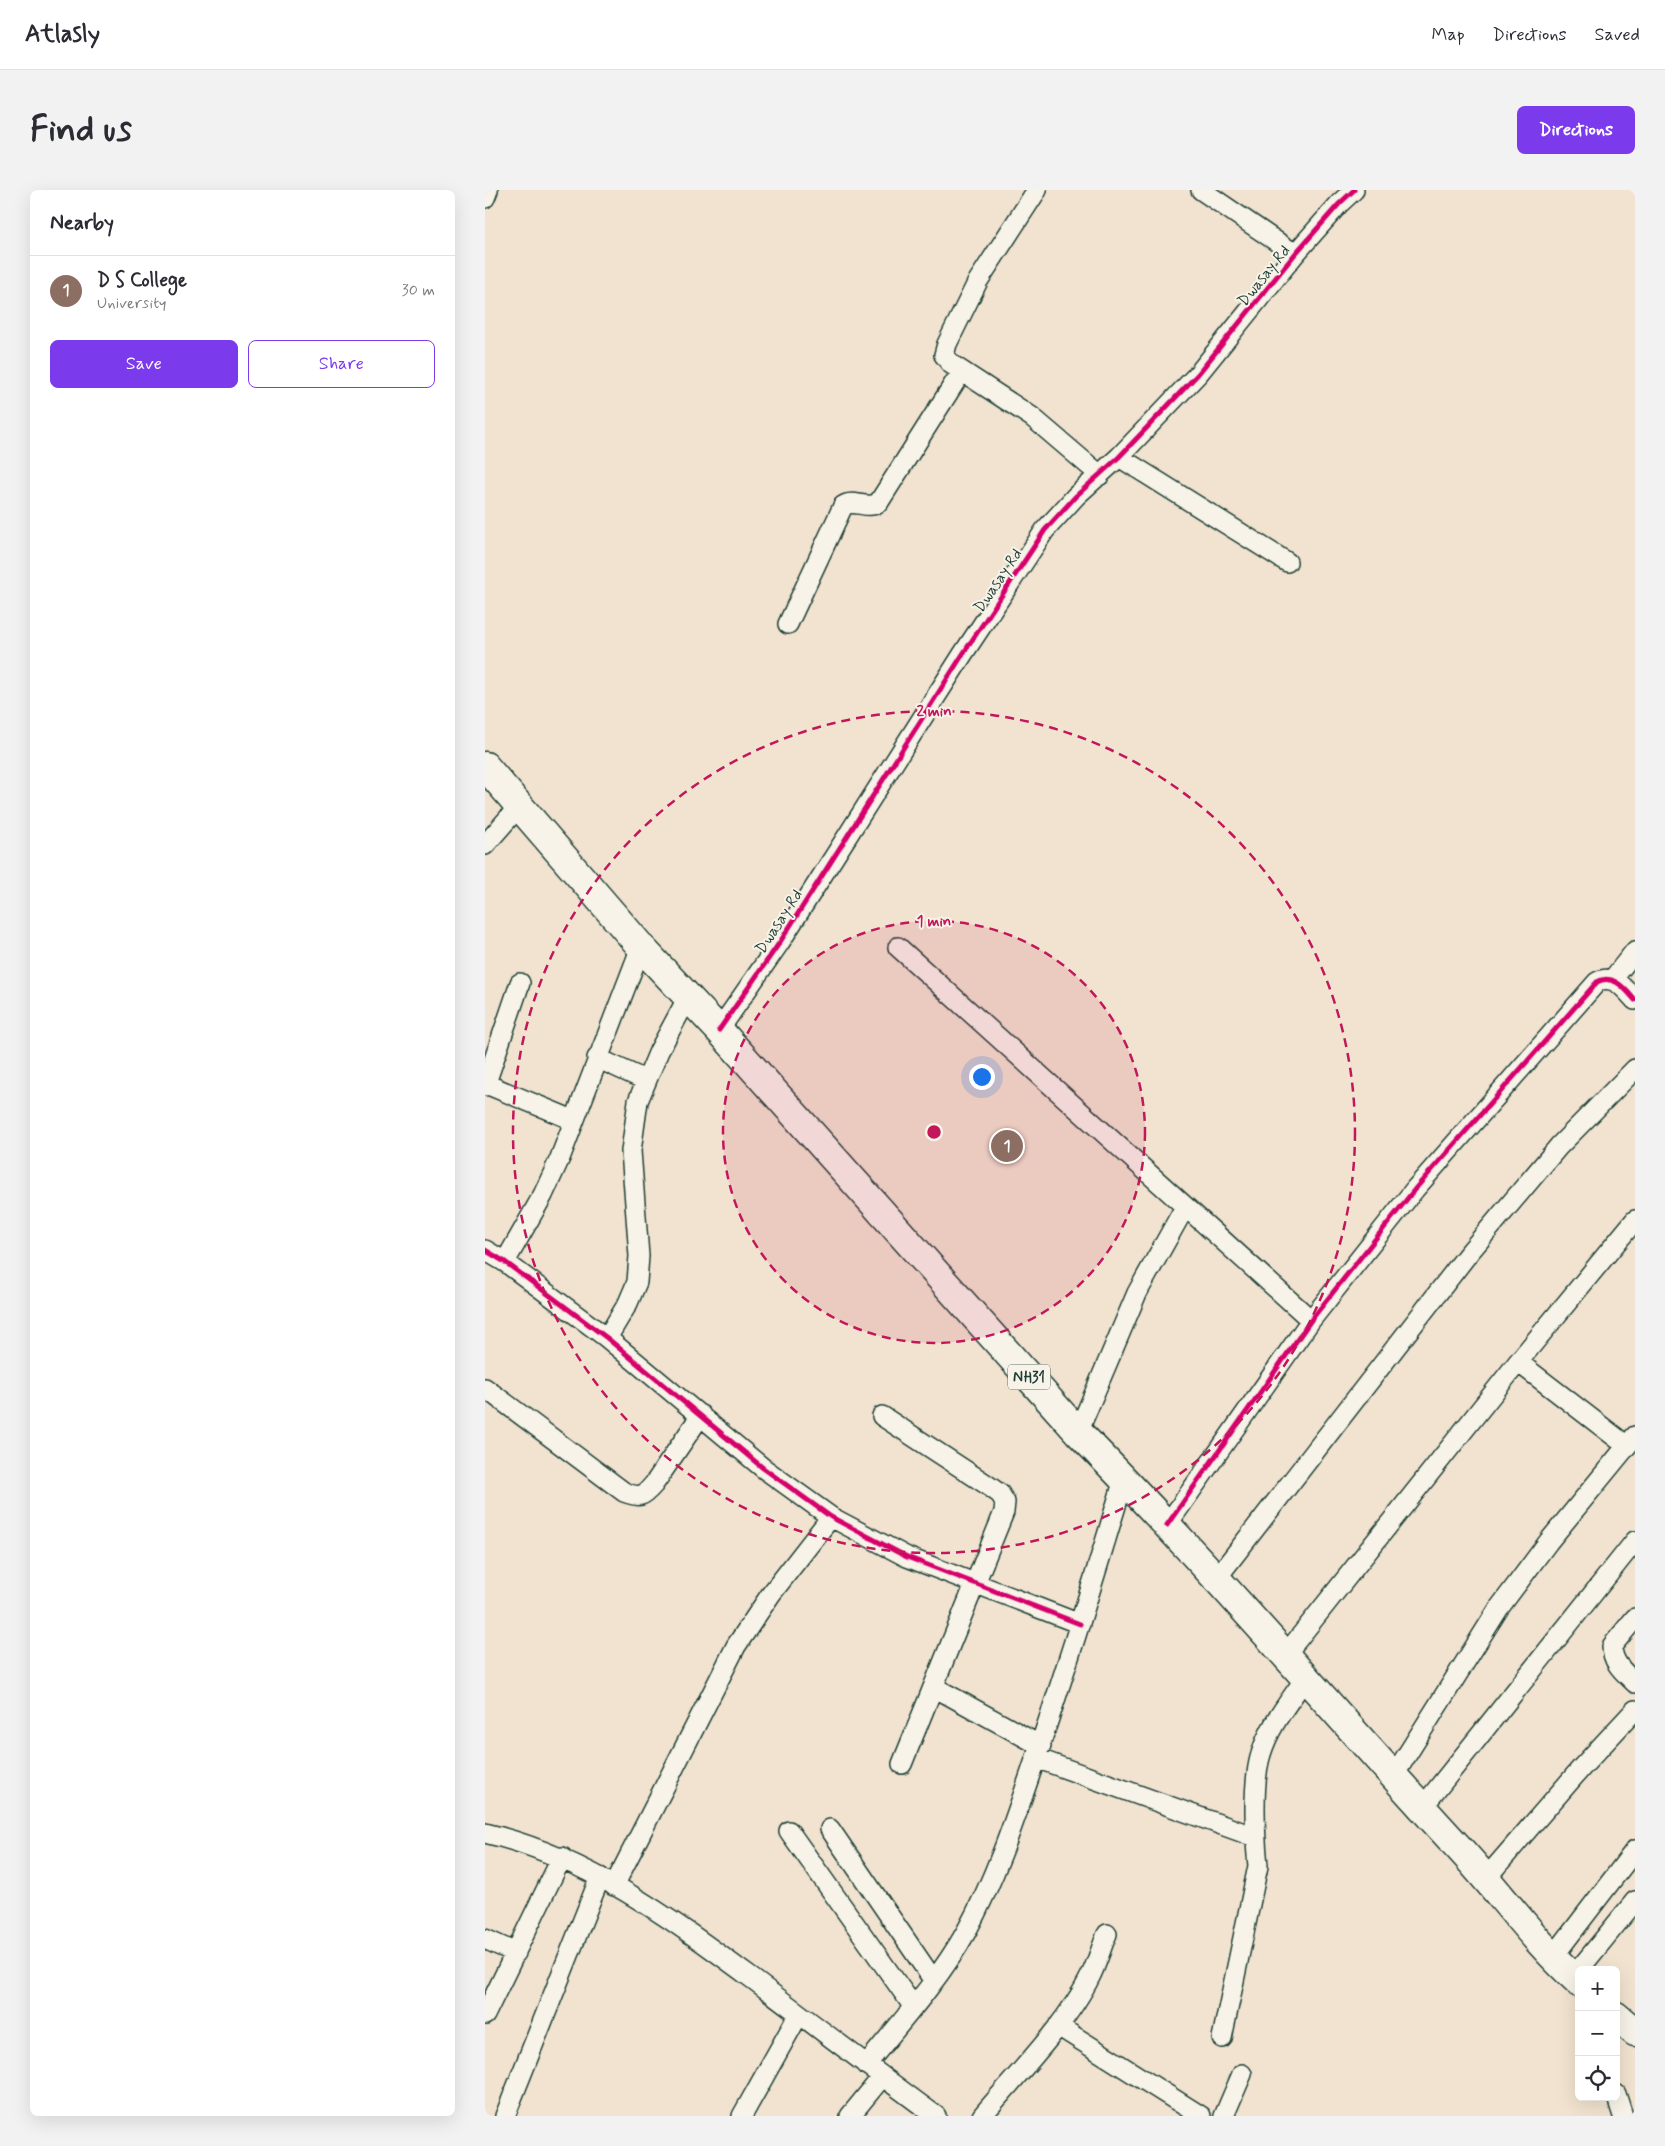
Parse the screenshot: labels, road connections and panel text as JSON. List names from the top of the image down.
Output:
{
  "streets": {
    "highway": ["NH31"],
    "street": ["Dwasay Rd"]
  },
  "crossings": [
    ["Dwasay Rd", "NH31"]
  ],
  "page": {
    "header": "Atlasly",
    "nav": ["Map", "Directions", "Saved"],
    "buttons": [
      "Directions",
      ["Save", "Share"]
    ],
    "title": "Find us",
    "heading": "Nearby",
    "list": [
      {
        "mark": "1",
        "name": "D S College",
        "note": "University",
        "value": "30 m"
      }
    ],
    "pins": "1",
    "map_buttons": ["+", "−"]
  },
  "rings": ["2 min", "1 min"]
}
